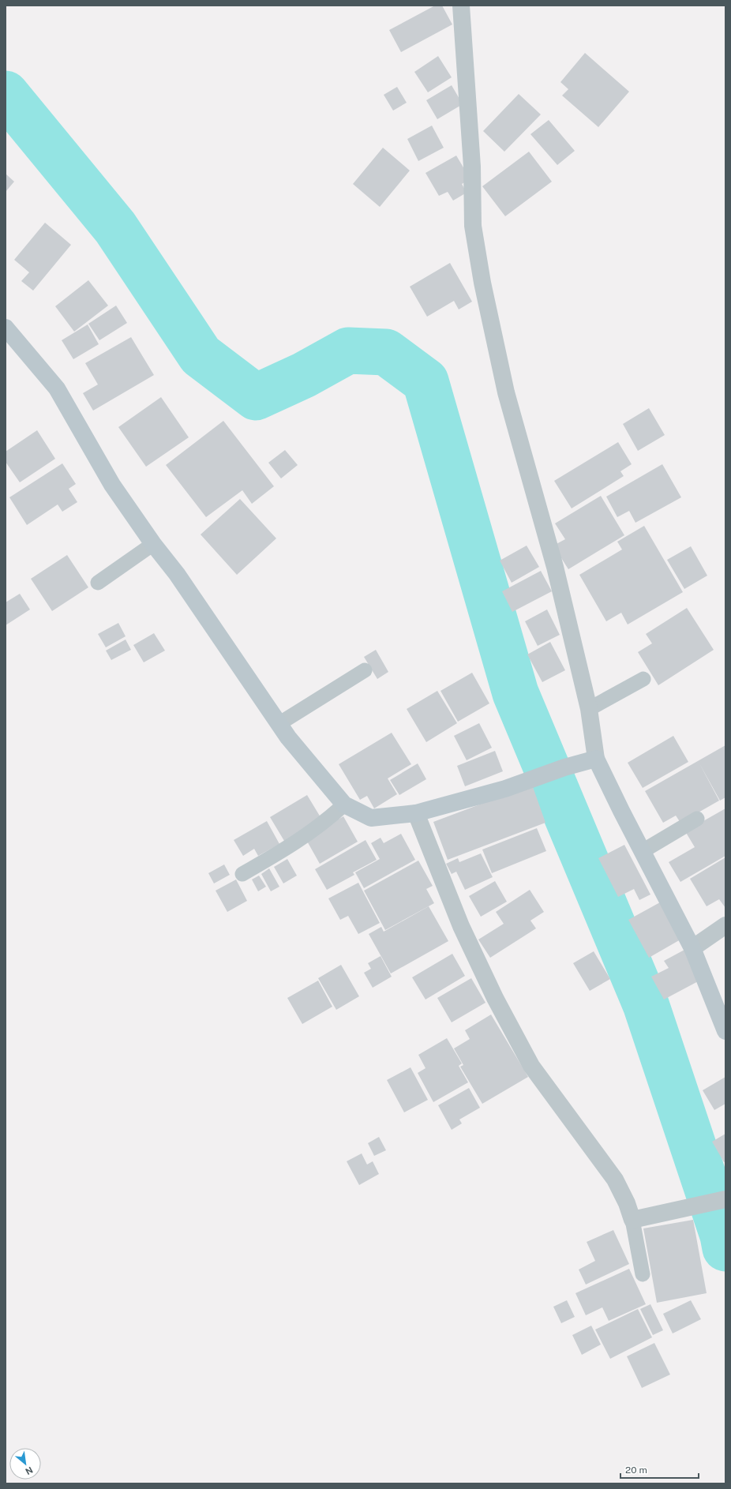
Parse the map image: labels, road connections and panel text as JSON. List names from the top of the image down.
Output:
{
  "scale_bar": "20 m",
  "north": "bottom right"
}
